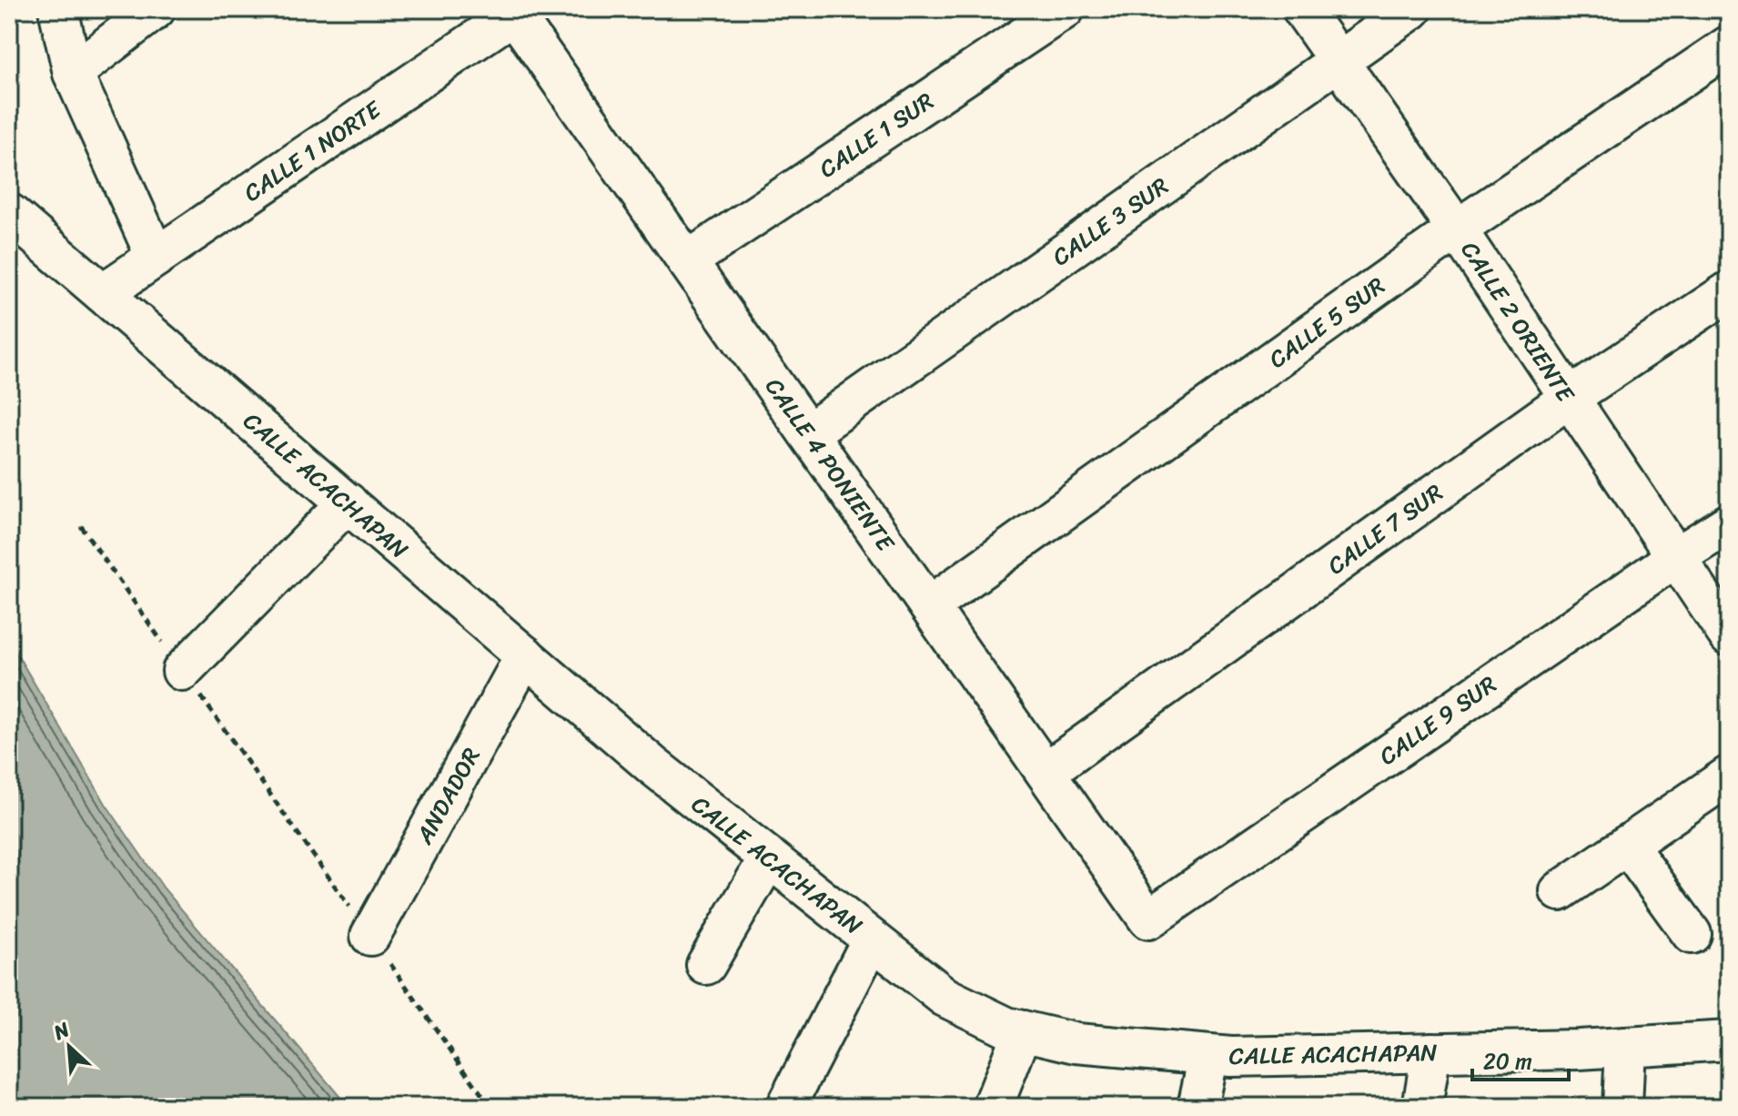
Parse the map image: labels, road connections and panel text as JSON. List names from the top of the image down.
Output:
{
  "streets": {
    "street": [
      "CALLE 1 SUR",
      "CALLE 1 NORTE",
      "CALLE 3 SUR",
      "CALLE 2 ORIENTE",
      "CALLE 5 SUR",
      "CALLE 4 PONIENTE",
      "CALLE ACACHAPAN",
      "CALLE 7 SUR",
      "CALLE 9 SUR",
      "ANDADOR"
    ]
  },
  "crossings": [
    ["CALLE 1 SUR", "CALLE 4 PONIENTE"],
    ["CALLE 1 NORTE", "CALLE 4 PONIENTE"],
    ["CALLE 1 NORTE", "CALLE ACACHAPAN"],
    ["CALLE 3 SUR", "CALLE 2 ORIENTE"],
    ["CALLE 3 SUR", "CALLE 4 PONIENTE"],
    ["CALLE 2 ORIENTE", "CALLE 5 SUR"],
    ["CALLE 2 ORIENTE", "CALLE 7 SUR"],
    ["CALLE 2 ORIENTE", "CALLE 9 SUR"],
    ["CALLE 5 SUR", "CALLE 4 PONIENTE"],
    ["CALLE 4 PONIENTE", "CALLE 7 SUR"],
    ["CALLE 4 PONIENTE", "CALLE 9 SUR"],
    ["CALLE ACACHAPAN", "ANDADOR"]
  ],
  "scale_bar": "20 m",
  "north": "top left"
}
